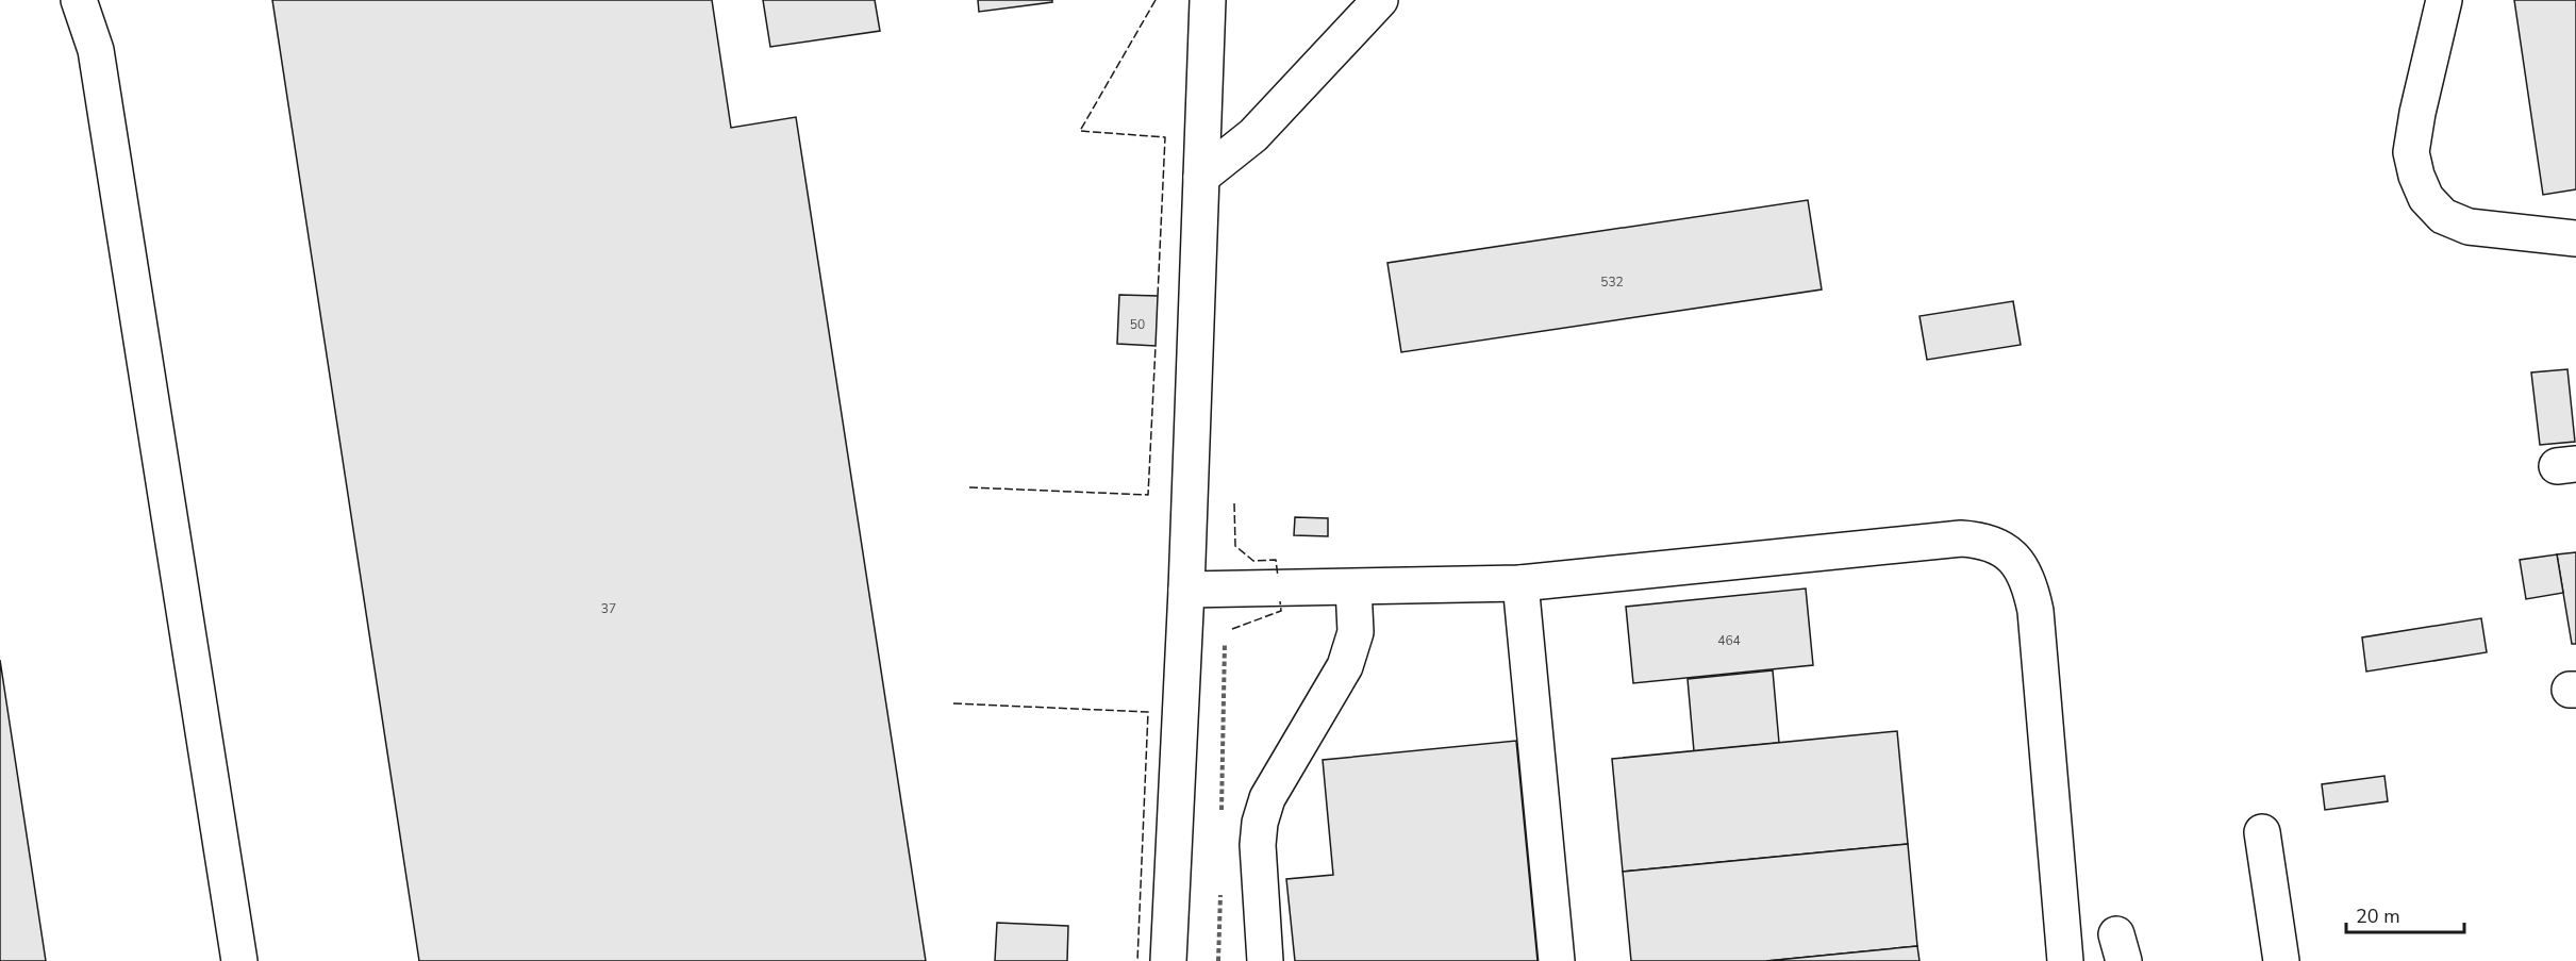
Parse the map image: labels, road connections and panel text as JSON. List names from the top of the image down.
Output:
{
  "house_numbers": [
    "532",
    "50",
    "37",
    "464"
  ],
  "scale_bar": "20 m"
}
